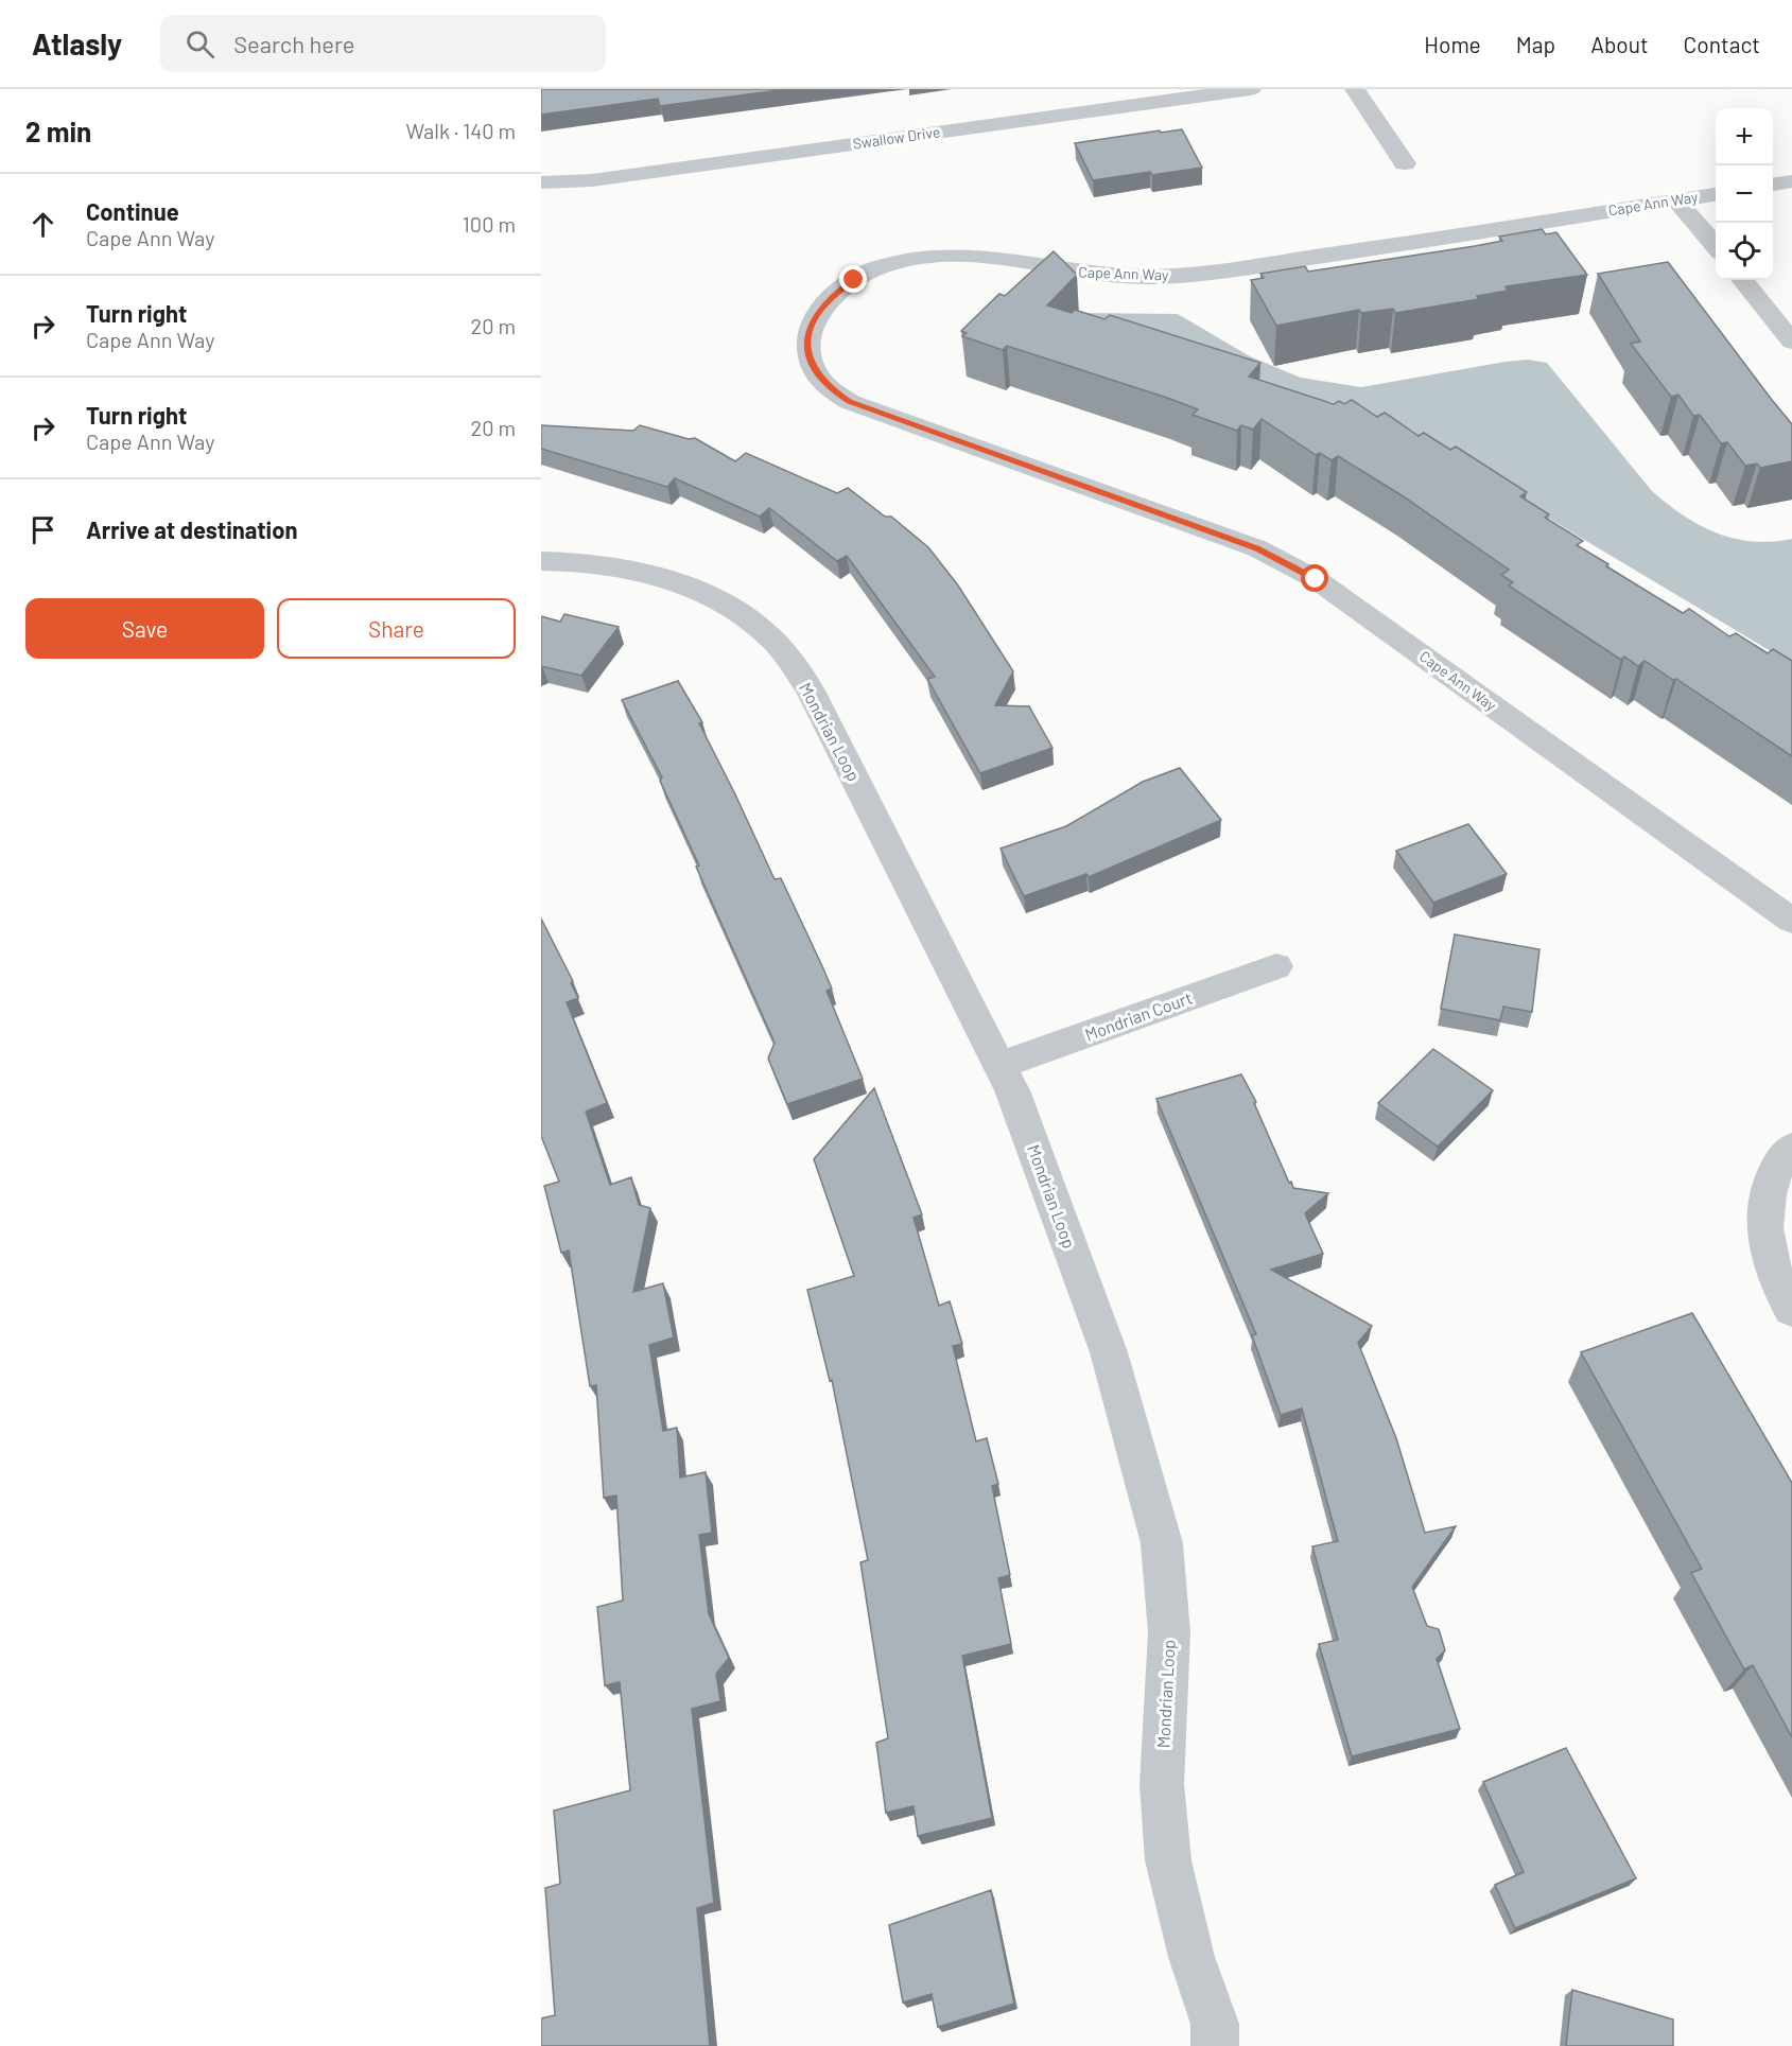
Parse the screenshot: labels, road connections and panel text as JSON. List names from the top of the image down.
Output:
{
  "streets": {
    "street": [
      "Swallow Drive",
      "Cape Ann Way",
      "Mondrian Loop",
      "Mondrian Court"
    ]
  },
  "crossings": [
    ["Mondrian Loop", "Mondrian Court"]
  ],
  "page": {
    "header": "Atlasly",
    "search": "Search here",
    "nav": [
      "Home",
      "Map",
      "About",
      "Contact"
    ],
    "heading": ["2 min", "Walk · 140 m"],
    "map_buttons": ["+", "−"],
    "list": [
      ["Continue", "Cape Ann Way", "100 m"],
      ["Turn right", "Cape Ann Way", "20 m"],
      ["Turn right", "Cape Ann Way", "20 m"],
      "Arrive at destination"
    ],
    "buttons": ["Save", "Share"]
  }
}
